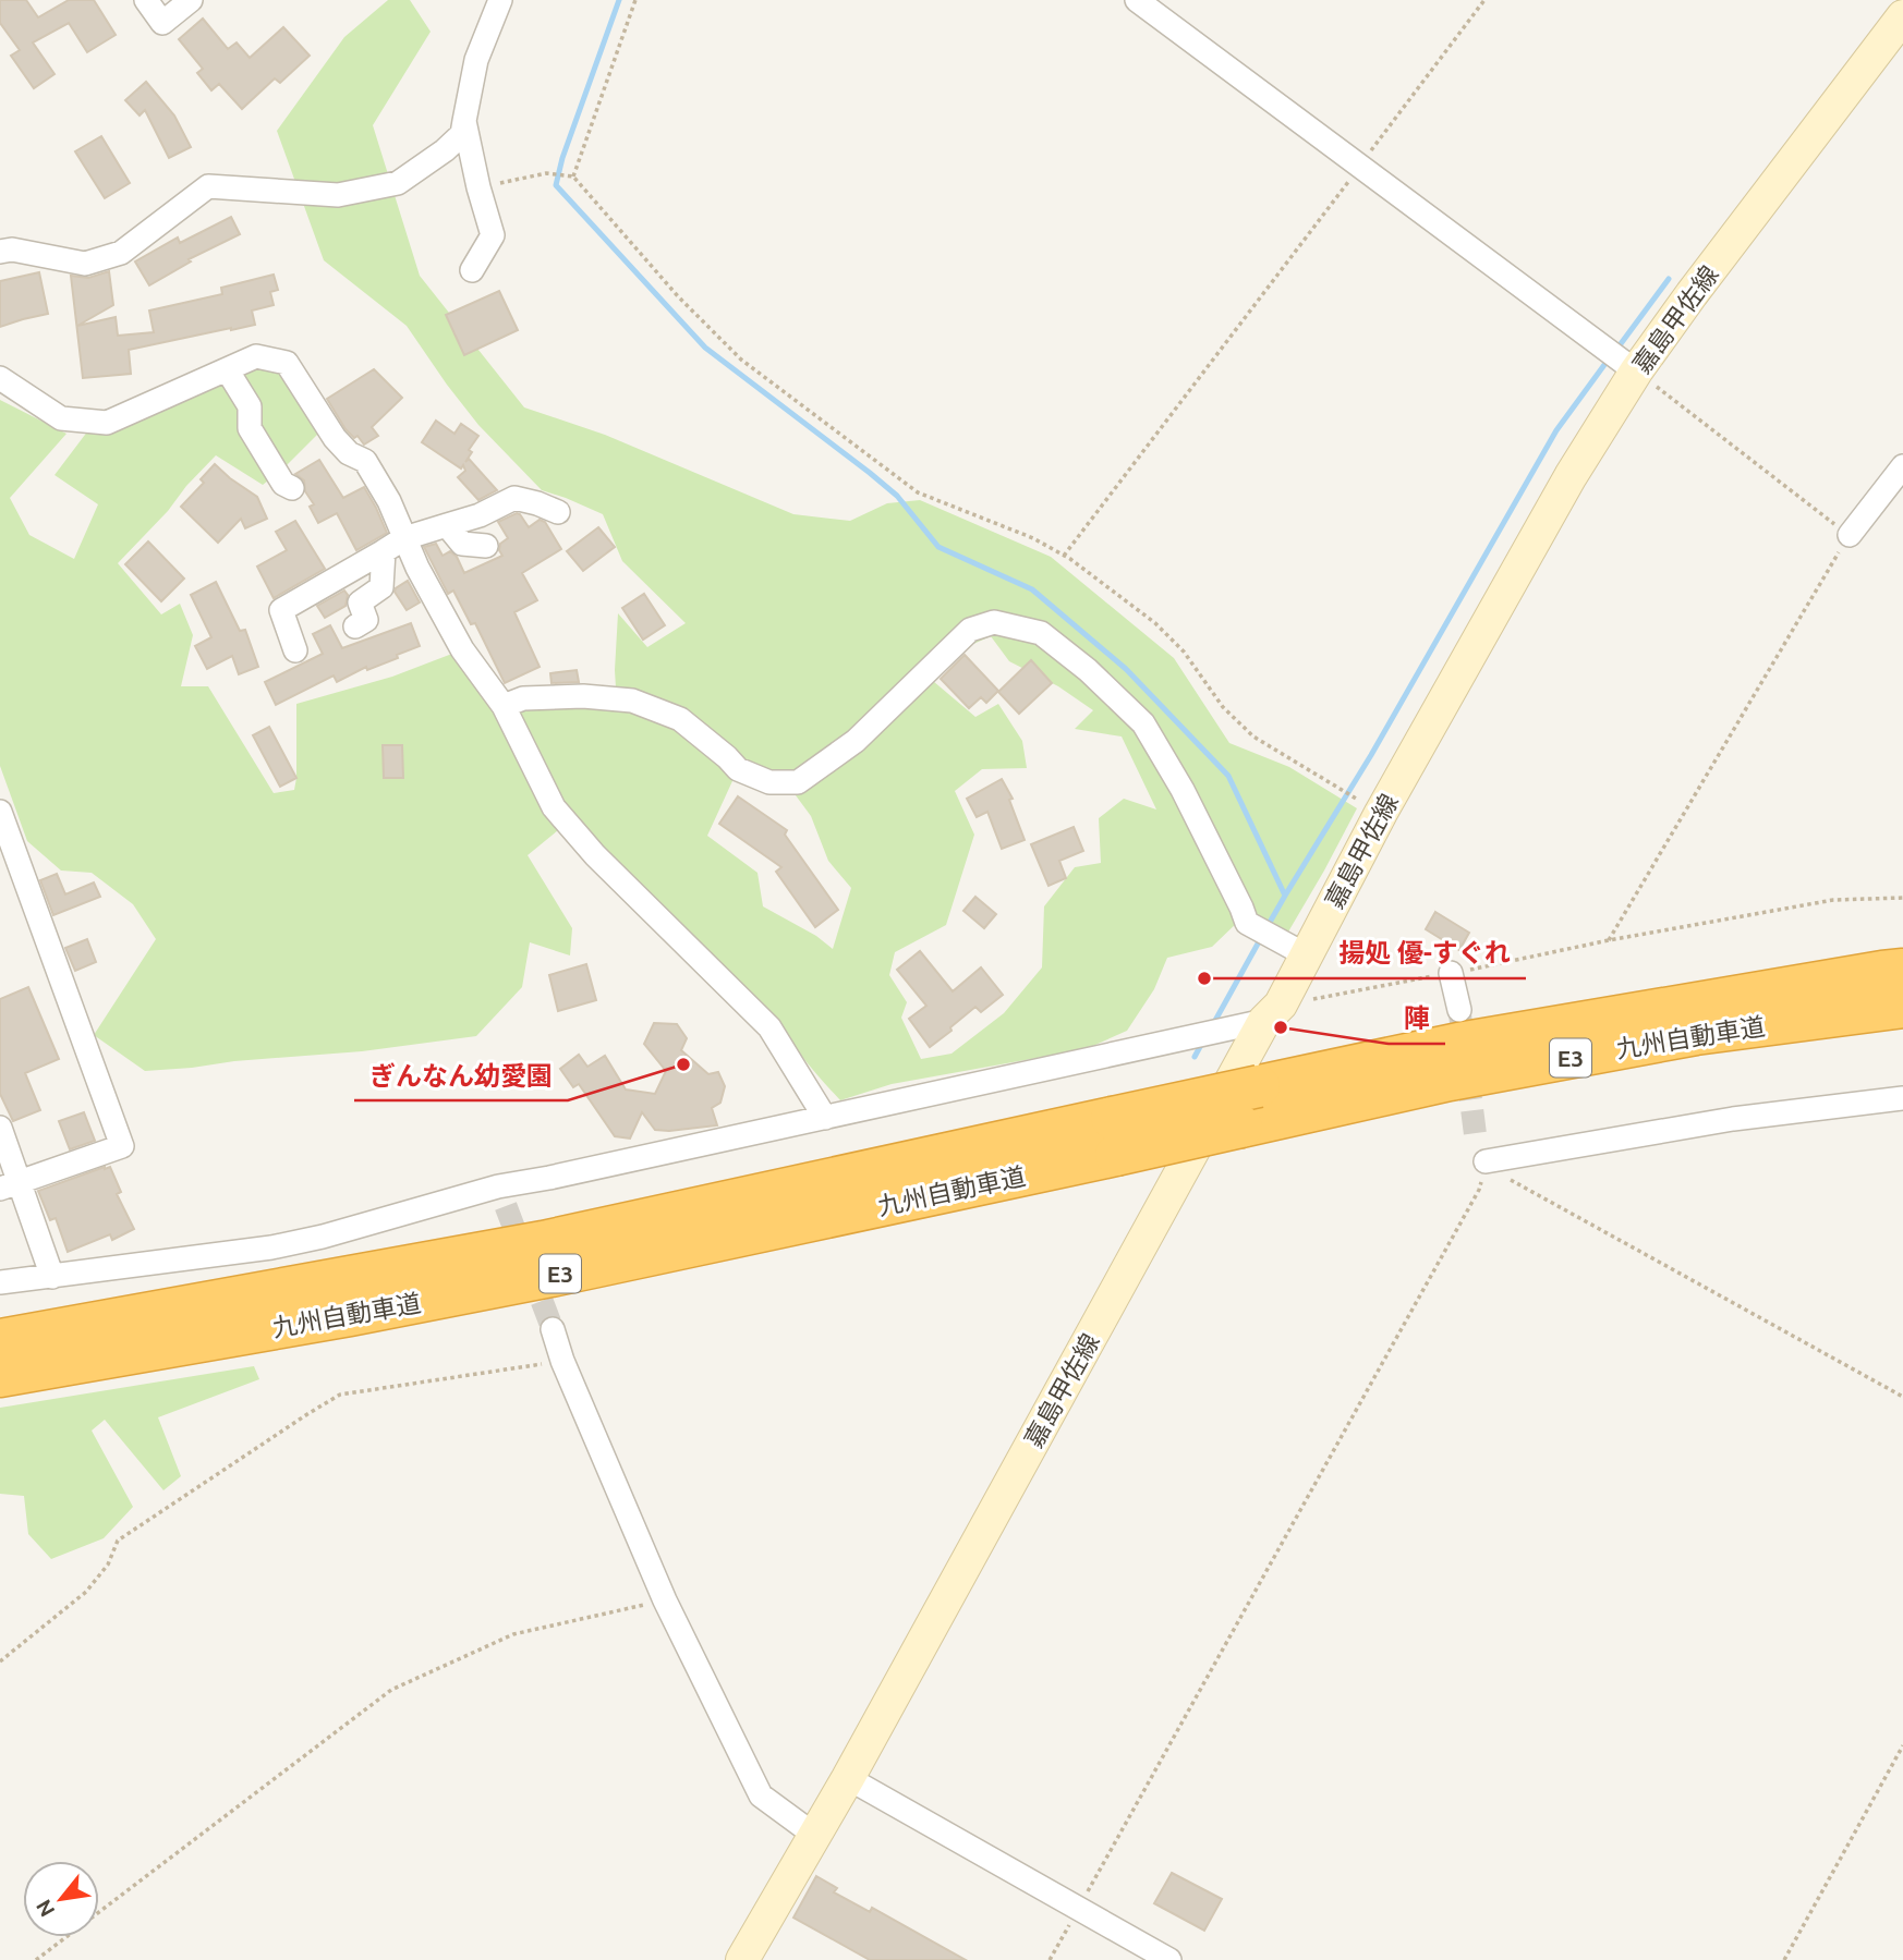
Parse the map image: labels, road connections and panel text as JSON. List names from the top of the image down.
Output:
{
  "streets": {
    "highway": ["九州自動車道", "E3"],
    "main road": ["嘉島甲佐線"]
  },
  "places": ["揚処 優-すぐれ", "陣", "ぎんなん幼愛園"],
  "north": "bottom left"
}
